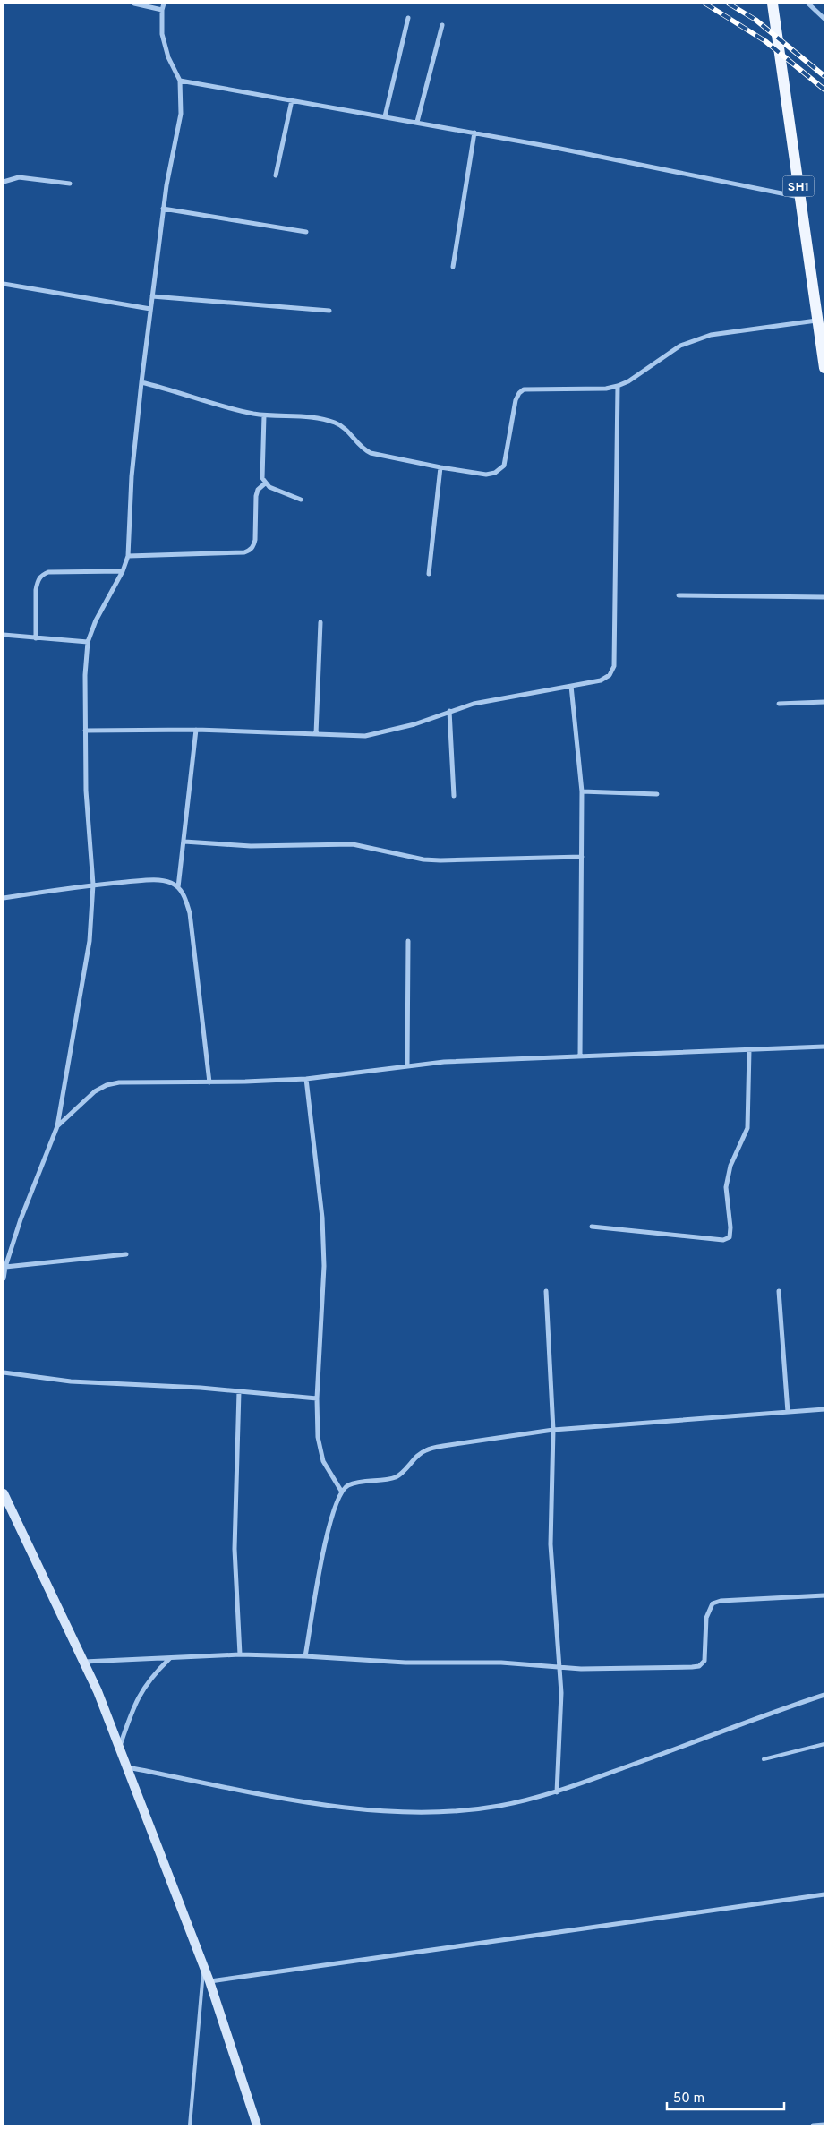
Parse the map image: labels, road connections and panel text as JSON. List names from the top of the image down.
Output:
{
  "streets": {
    "main road": ["SH1"]
  },
  "scale_bar": "50 m"
}
